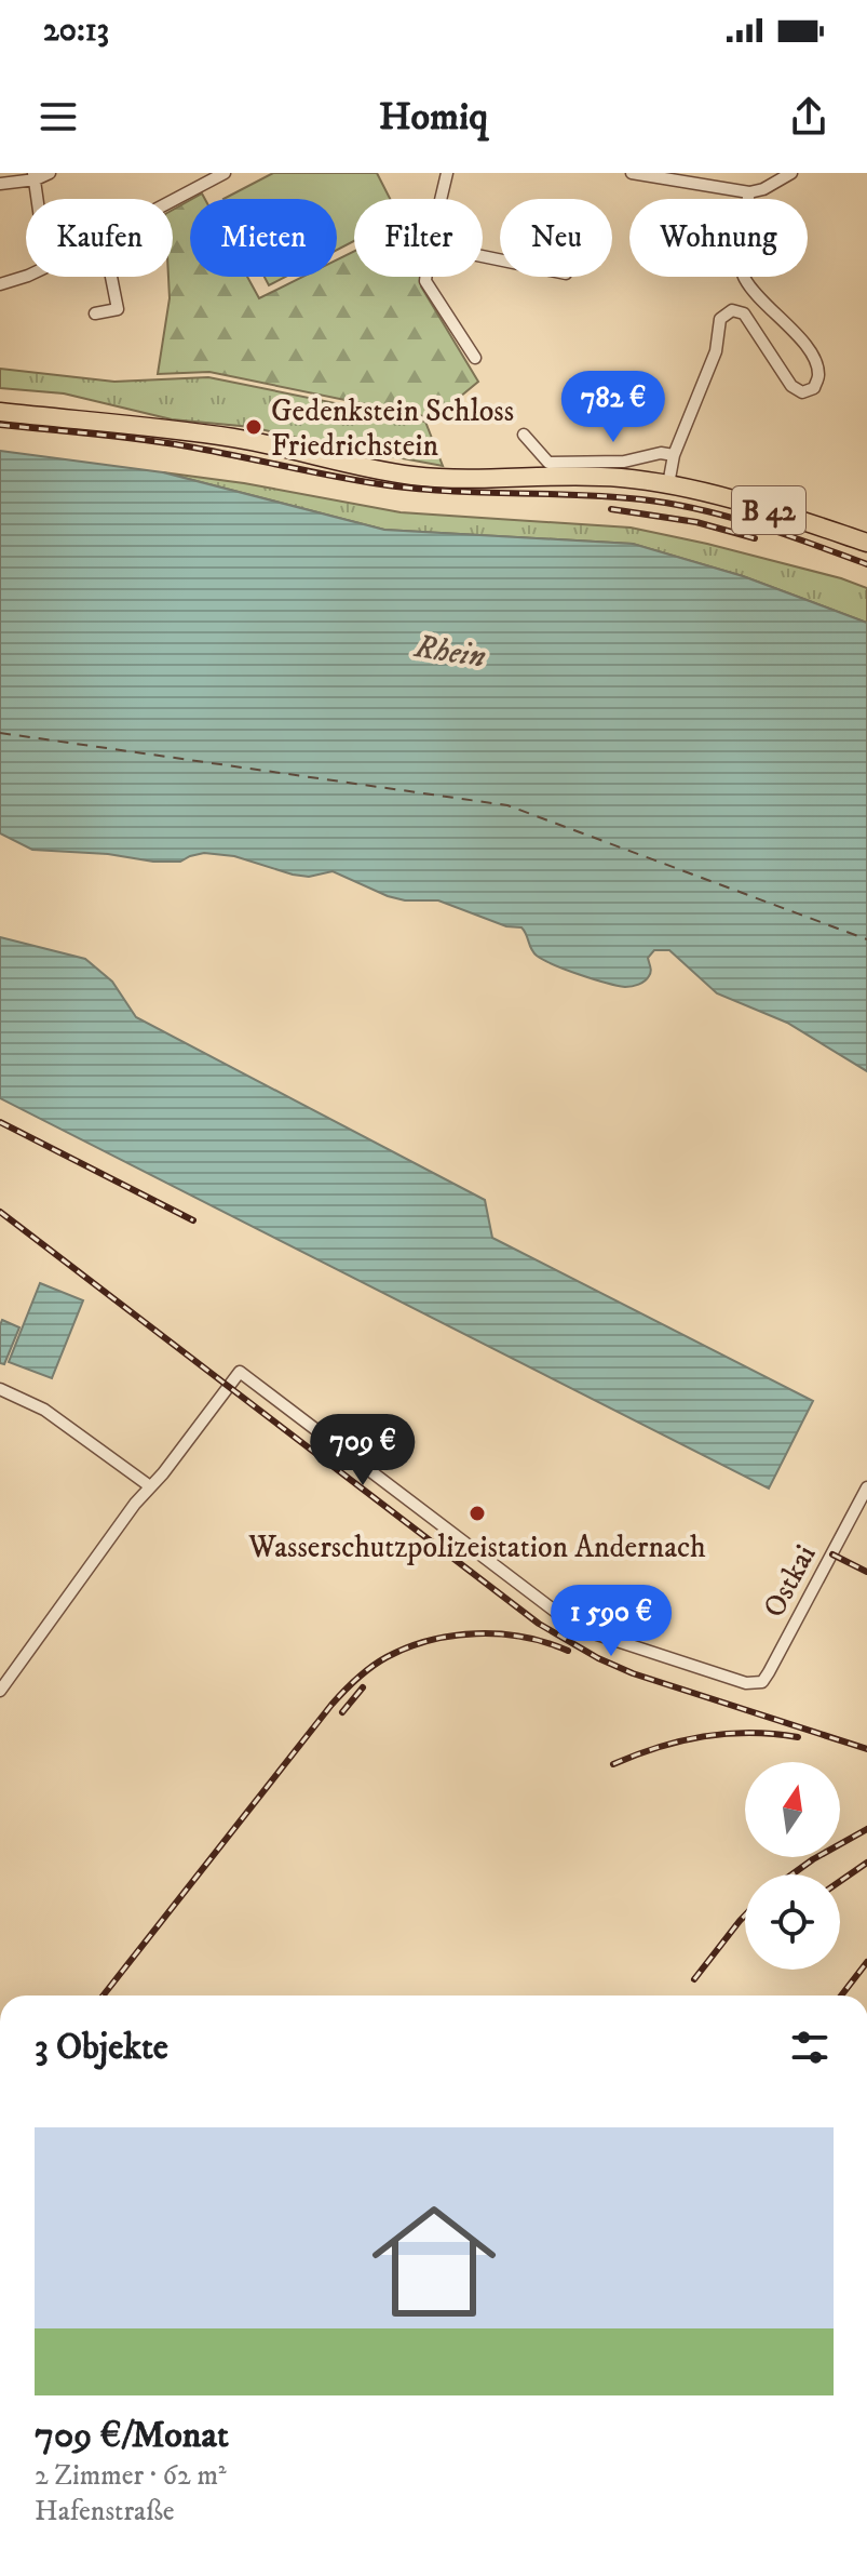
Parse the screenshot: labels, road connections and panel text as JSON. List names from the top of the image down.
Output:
{
  "streets": {
    "main road": ["B 42"],
    "street": ["Ostkai"]
  },
  "water": ["Rhein"],
  "places": ["Gedenkstein Schloss Friedrichstein", "Wasserschutzpolizeistation Andernach"],
  "north": "top",
  "page": {
    "status": "20:13",
    "header": "Homiq",
    "chip": [
      "Kaufen",
      "Mieten",
      "Filter",
      "Neu",
      "Wohnung"
    ],
    "price": ["782 €", "709 €", "1 590 €"],
    "heading": "3 Objekte",
    "list": [
      {
        "name": "709 €/Monat",
        "note": "2 Zimmer · 62 m² · Hafenstraße"
      }
    ]
  }
}
